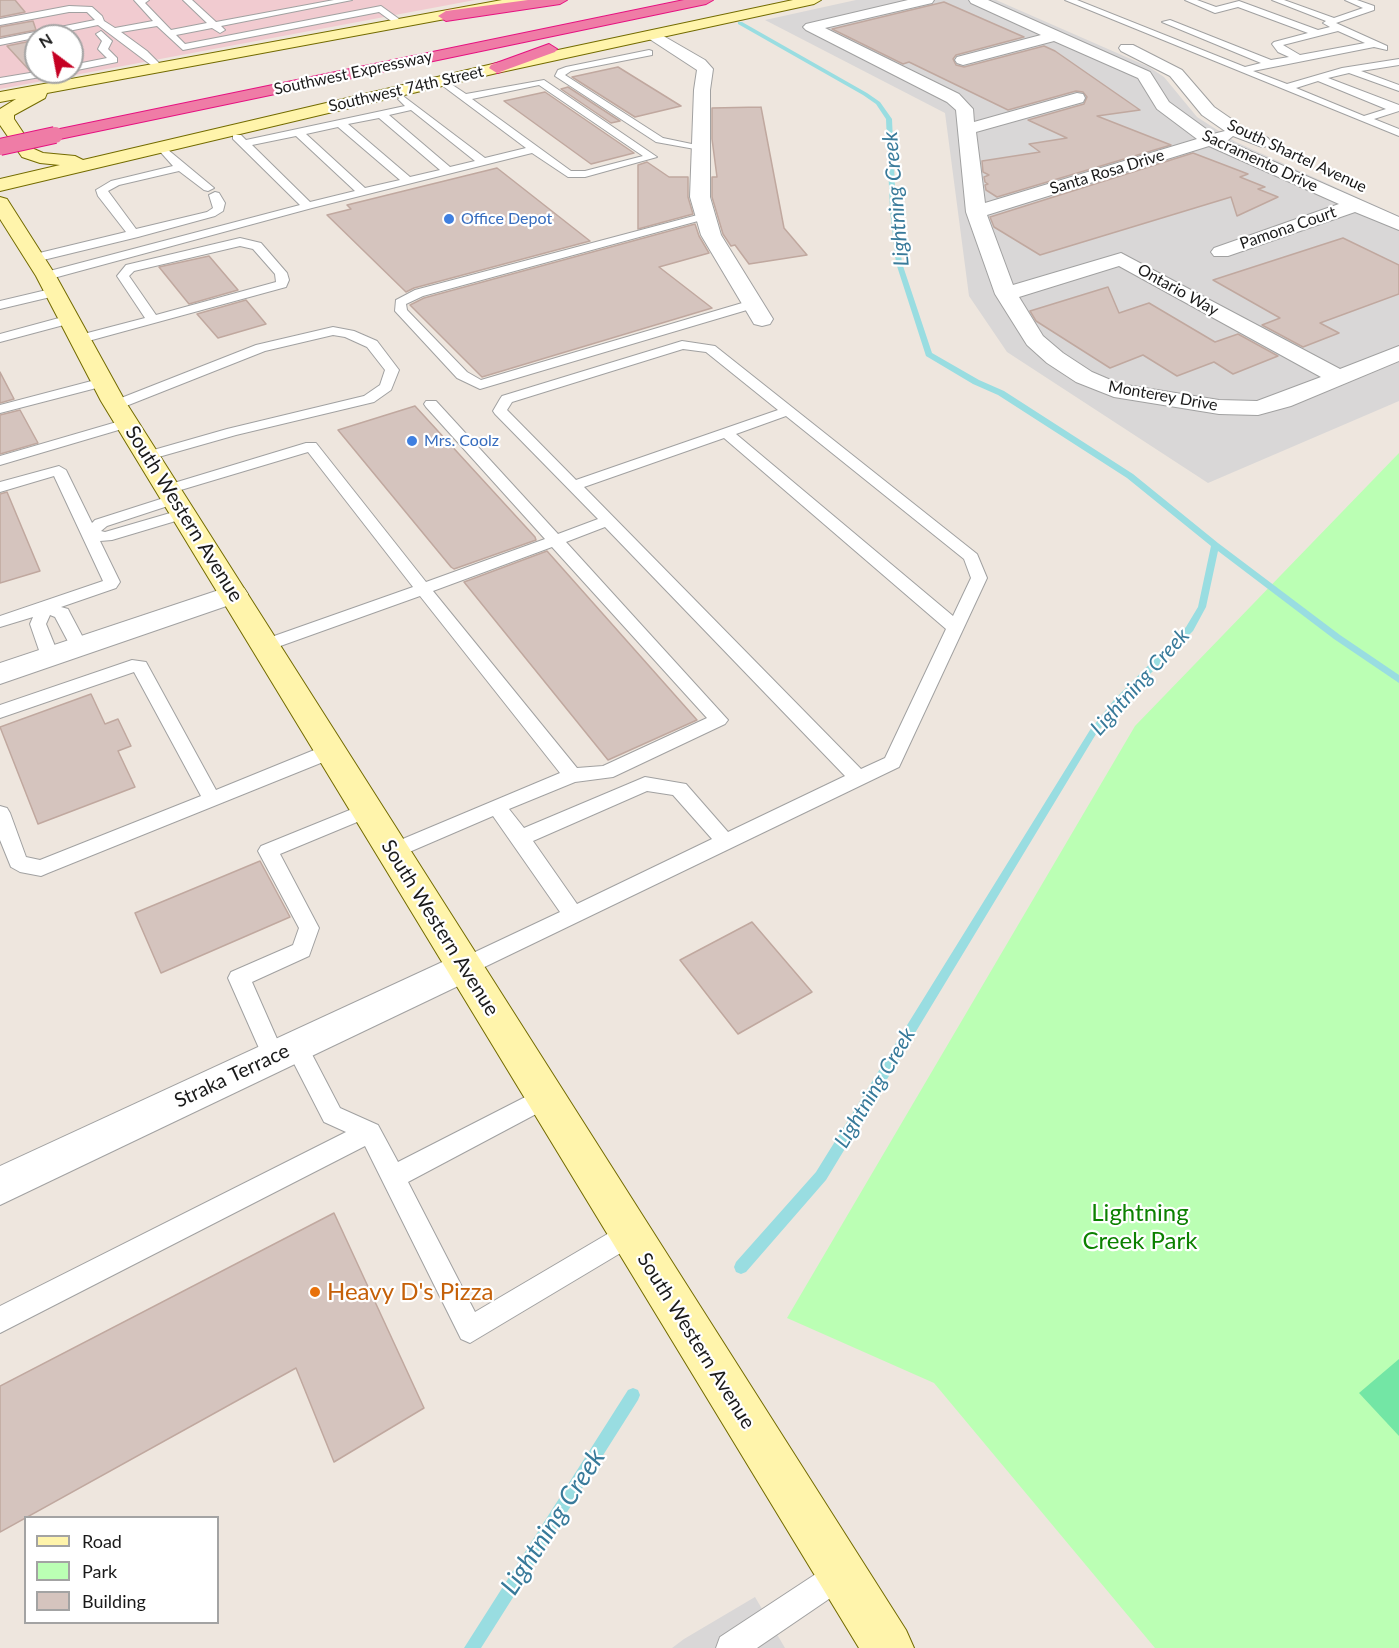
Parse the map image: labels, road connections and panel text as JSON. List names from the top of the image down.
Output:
{
  "streets": {
    "highway": ["Southwest Expressway"],
    "main road": ["Southwest 74th Street", "South Western Avenue"],
    "street": [
      "South Shartel Avenue",
      "Sacramento Drive",
      "Santa Rosa Drive",
      "Pamona Court",
      "Ontario Way",
      "Monterey Drive",
      "Straka Terrace"
    ]
  },
  "crossings": [
    ["South Shartel Avenue", "Santa Rosa Drive"],
    ["Sacramento Drive", "Santa Rosa Drive"],
    ["Sacramento Drive", "Pamona Court"],
    ["Santa Rosa Drive", "Monterey Drive"],
    ["Ontario Way", "Monterey Drive"],
    ["South Western Avenue", "Straka Terrace"]
  ],
  "water": ["Lightning Creek"],
  "parks": ["Lightning Creek Park"],
  "places": ["Office Depot", "Mrs. Coolz", "Heavy D's Pizza"],
  "legend": ["Road", "Park", "Building"],
  "north": "top left"
}
